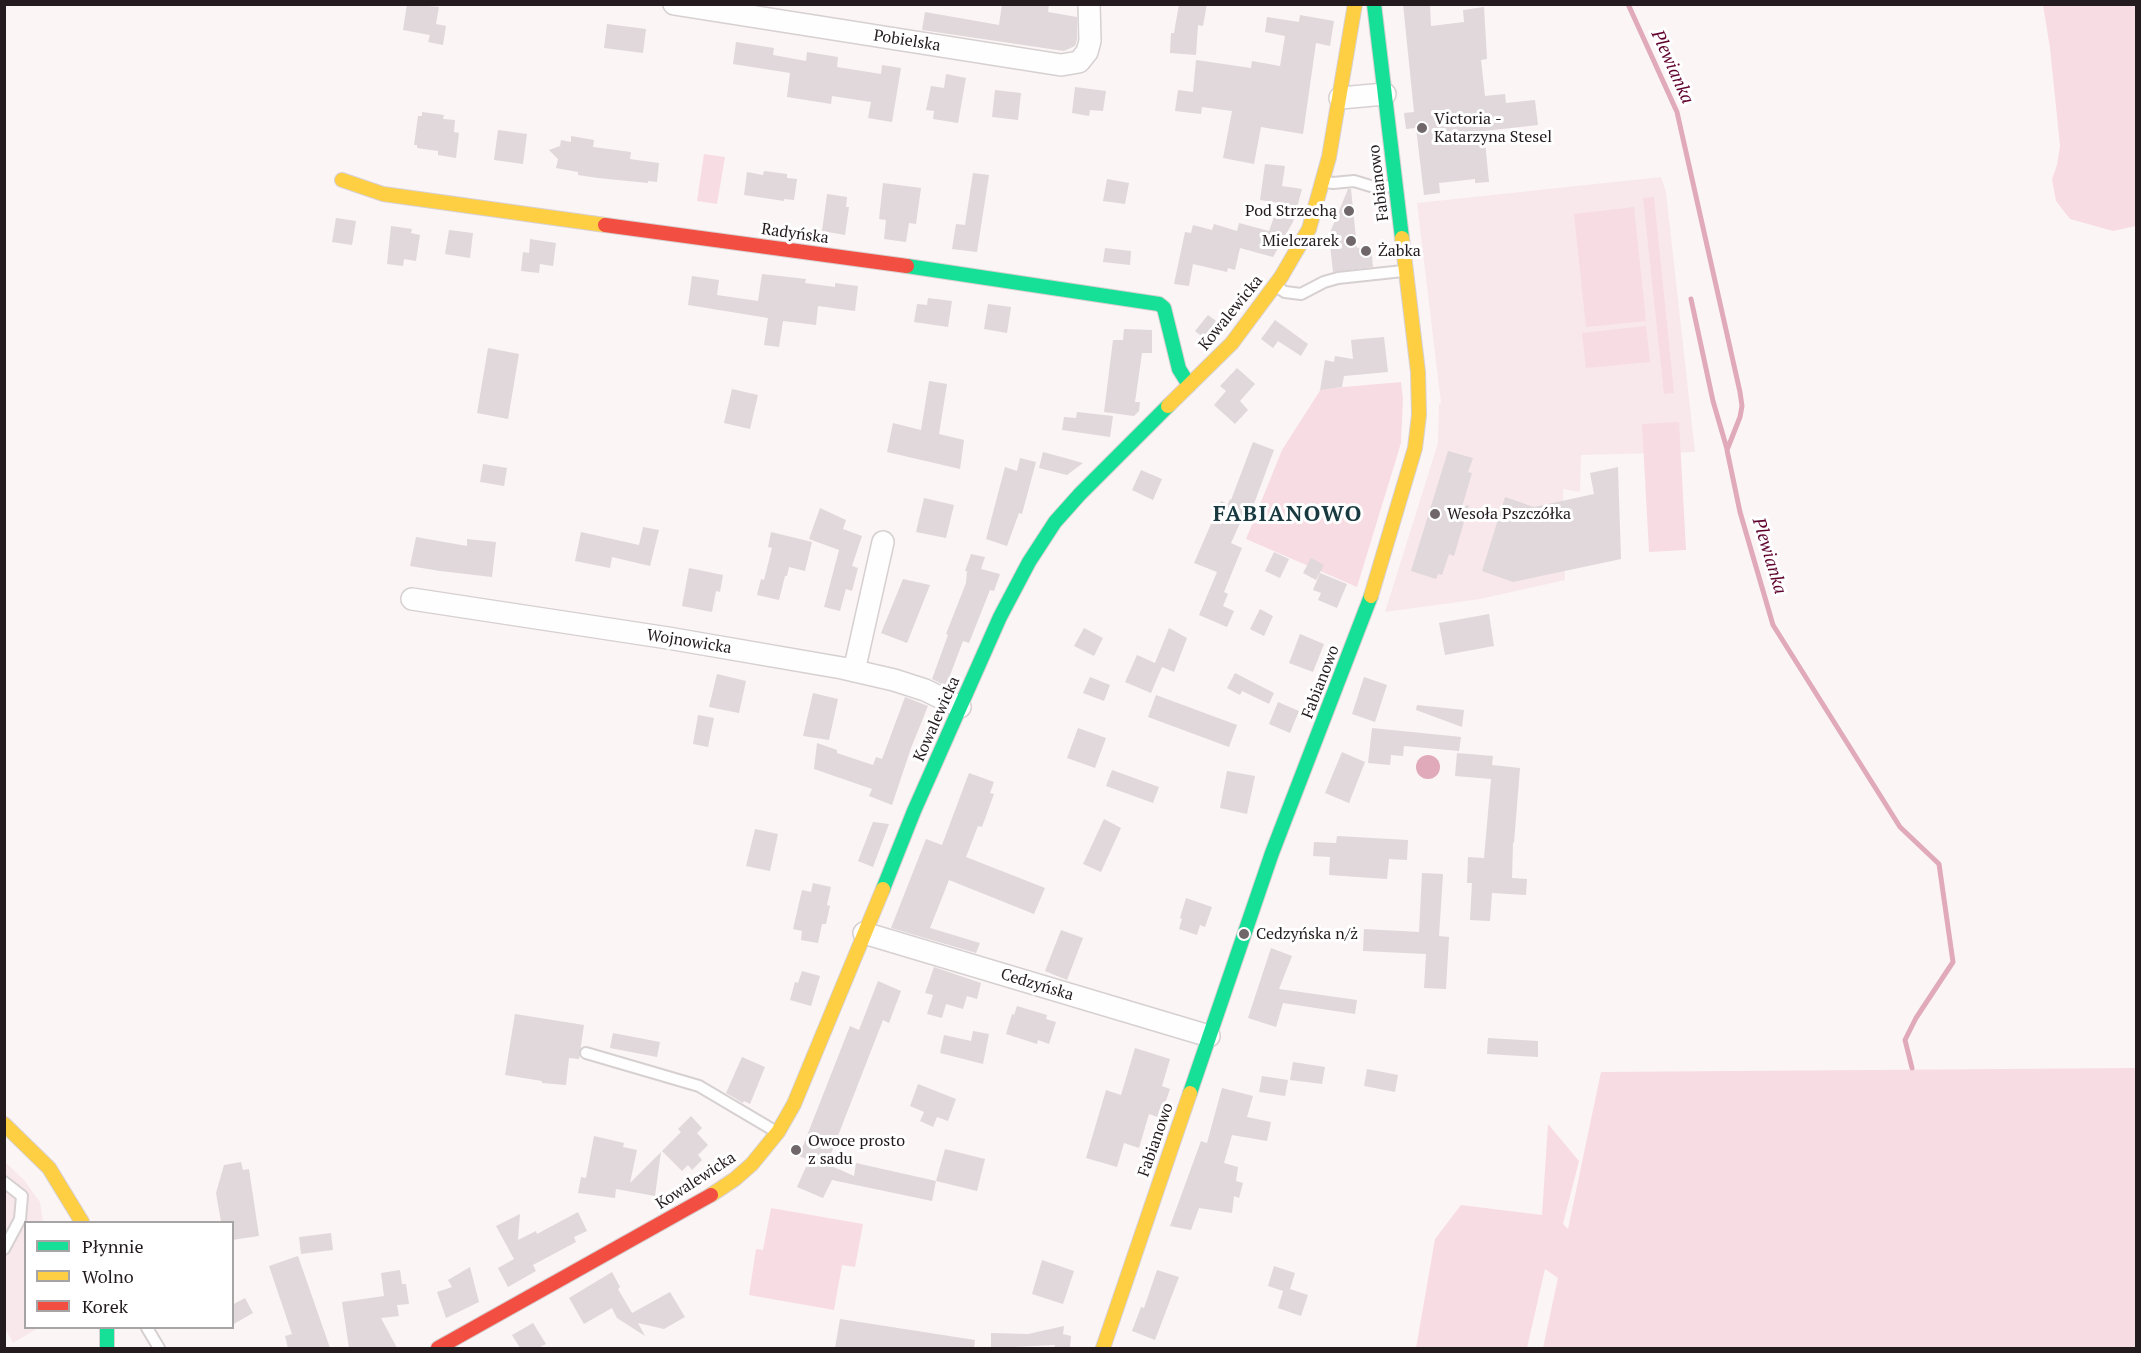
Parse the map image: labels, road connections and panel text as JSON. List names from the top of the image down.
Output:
{
  "streets": {
    "street": [
      "Pobielska",
      "Fabianowo",
      "Radyńska",
      "Kowalewicka",
      "Wojnowicka",
      "Cedzyńska"
    ]
  },
  "crossings": [
    ["Fabianowo", "Cedzyńska"],
    ["Radyńska", "Kowalewicka"],
    ["Kowalewicka", "Wojnowicka"],
    ["Kowalewicka", "Cedzyńska"]
  ],
  "districts": ["FABIANOWO"],
  "water": ["Plewianka"],
  "places": [
    "Victoria - Katarzyna Stesel",
    "Pod Strzechą",
    "Mielczarek",
    "Żabka",
    "Wesoła Pszczółka",
    "Cedzyńska n/ż",
    "Owoce prosto z sadu"
  ],
  "legend": ["Płynnie", "Wolno", "Korek"]
}
